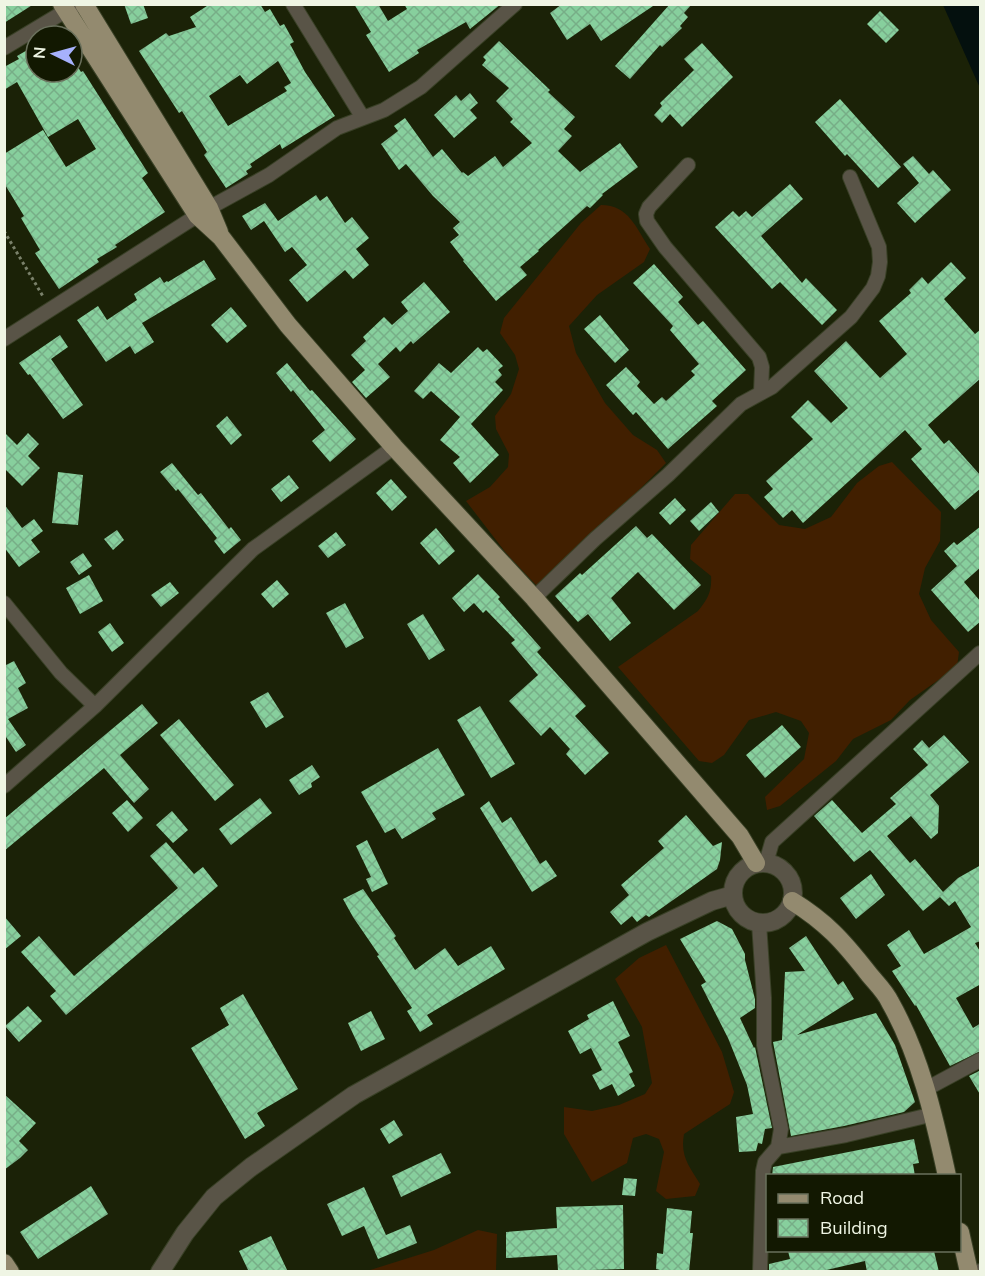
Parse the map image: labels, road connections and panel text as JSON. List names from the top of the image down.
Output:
{
  "legend": ["Road", "Building"],
  "north": "left"
}
